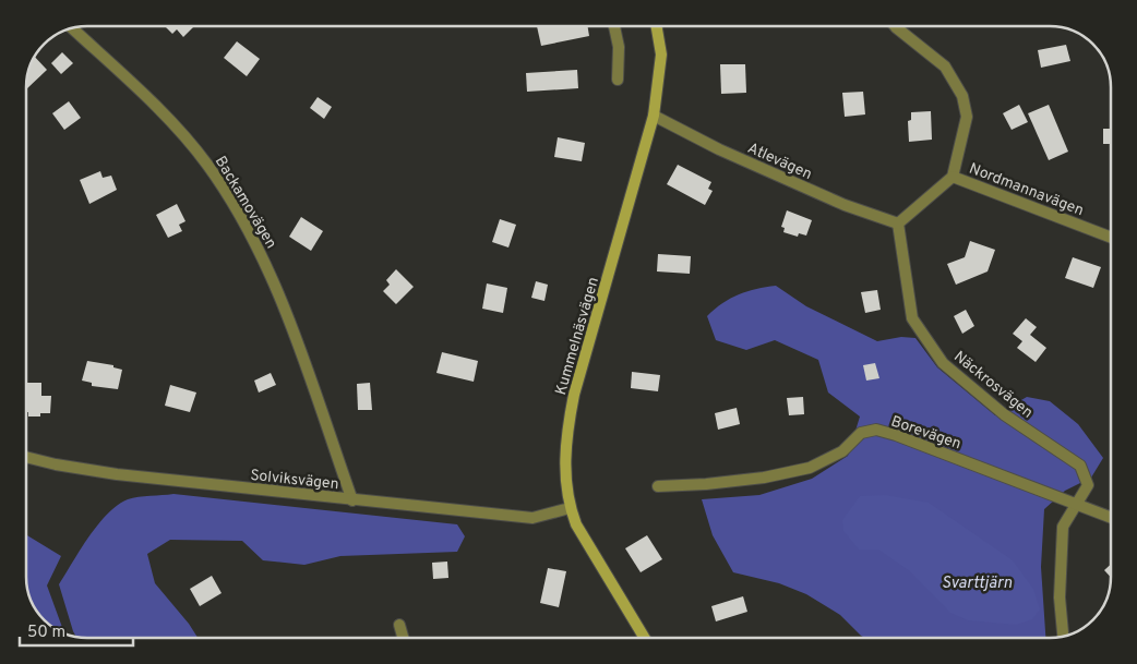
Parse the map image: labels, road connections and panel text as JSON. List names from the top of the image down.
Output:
{
  "streets": {
    "street": [
      "Atlevägen",
      "Nordmannavägen",
      "Backamovägen",
      "Kummelnäsvägen",
      "Näckrosvägen",
      "Borevägen",
      "Solviksvägen"
    ]
  },
  "crossings": [
    ["Atlevägen", "Kummelnäsvägen"],
    ["Atlevägen", "Näckrosvägen"],
    ["Backamovägen", "Solviksvägen"],
    ["Kummelnäsvägen", "Solviksvägen"],
    ["Näckrosvägen", "Borevägen"]
  ],
  "water": ["Svarttjärn"],
  "scale_bar": "50 m"
}
